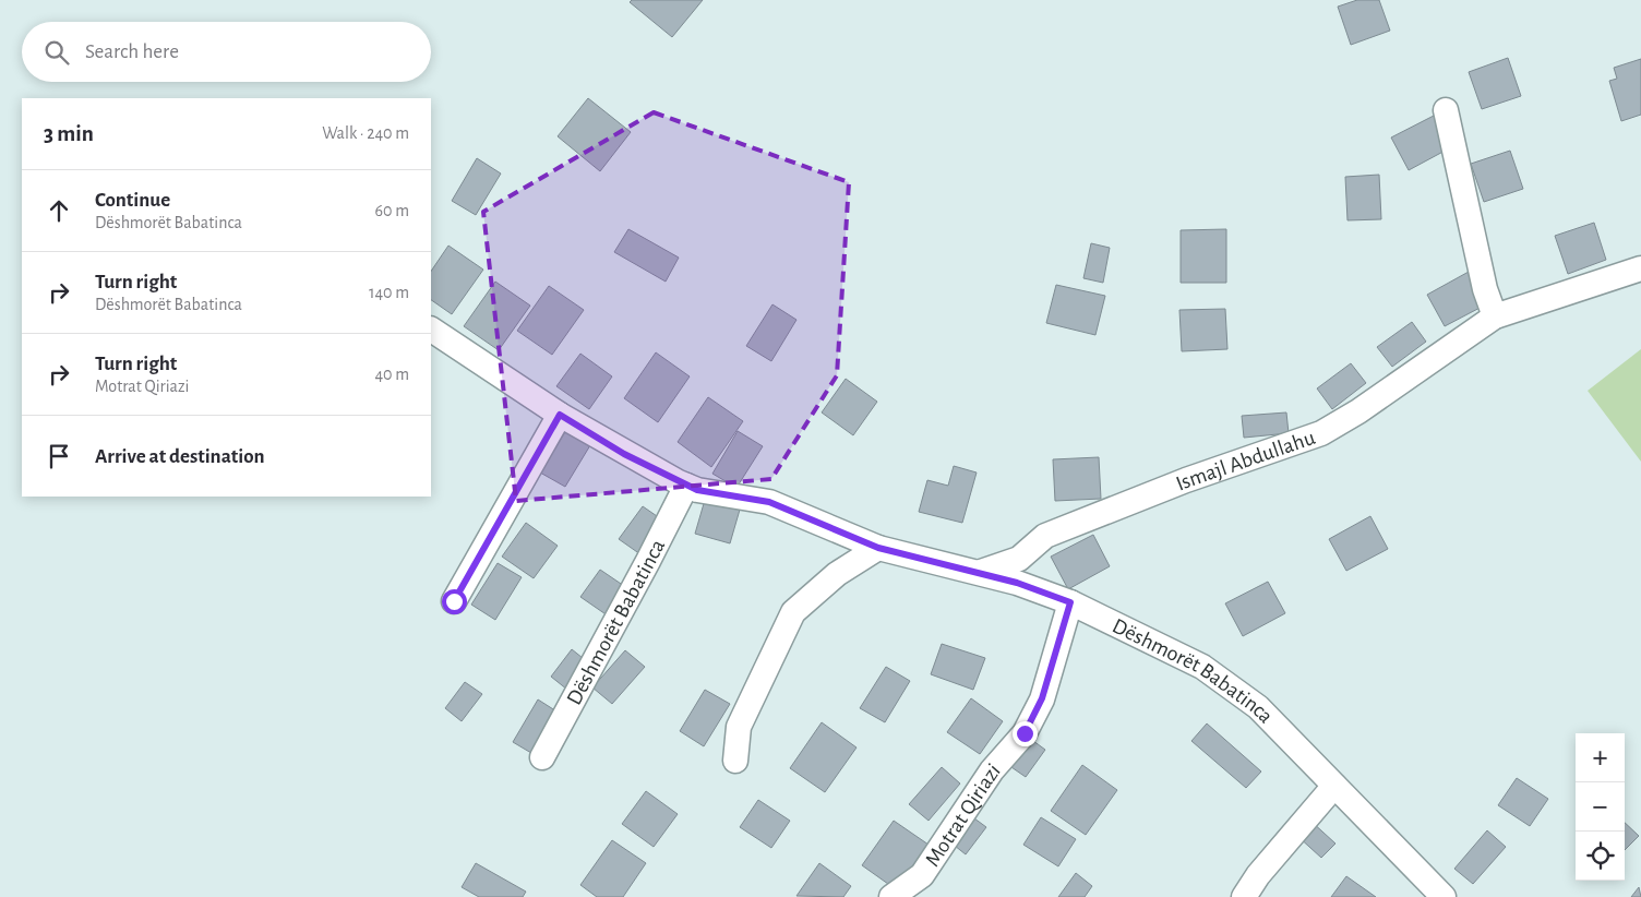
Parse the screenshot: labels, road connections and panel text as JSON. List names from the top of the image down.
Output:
{
  "streets": {
    "street": ["Ismajl Abdullahu", "Dëshmorët Babatinca", "Motrat Qiriazi"]
  },
  "crossings": [
    ["Ismajl Abdullahu", "Dëshmorët Babatinca"],
    ["Dëshmorët Babatinca", "Motrat Qiriazi"]
  ],
  "page": {
    "search": "Search here",
    "heading": ["3 min", "Walk · 240 m"],
    "list": [
      ["Continue", "Dëshmorët Babatinca", "60 m"],
      ["Turn right", "Dëshmorët Babatinca", "140 m"],
      ["Turn right", "Motrat Qiriazi", "40 m"],
      "Arrive at destination"
    ],
    "map_buttons": ["+", "−"]
  }
}
